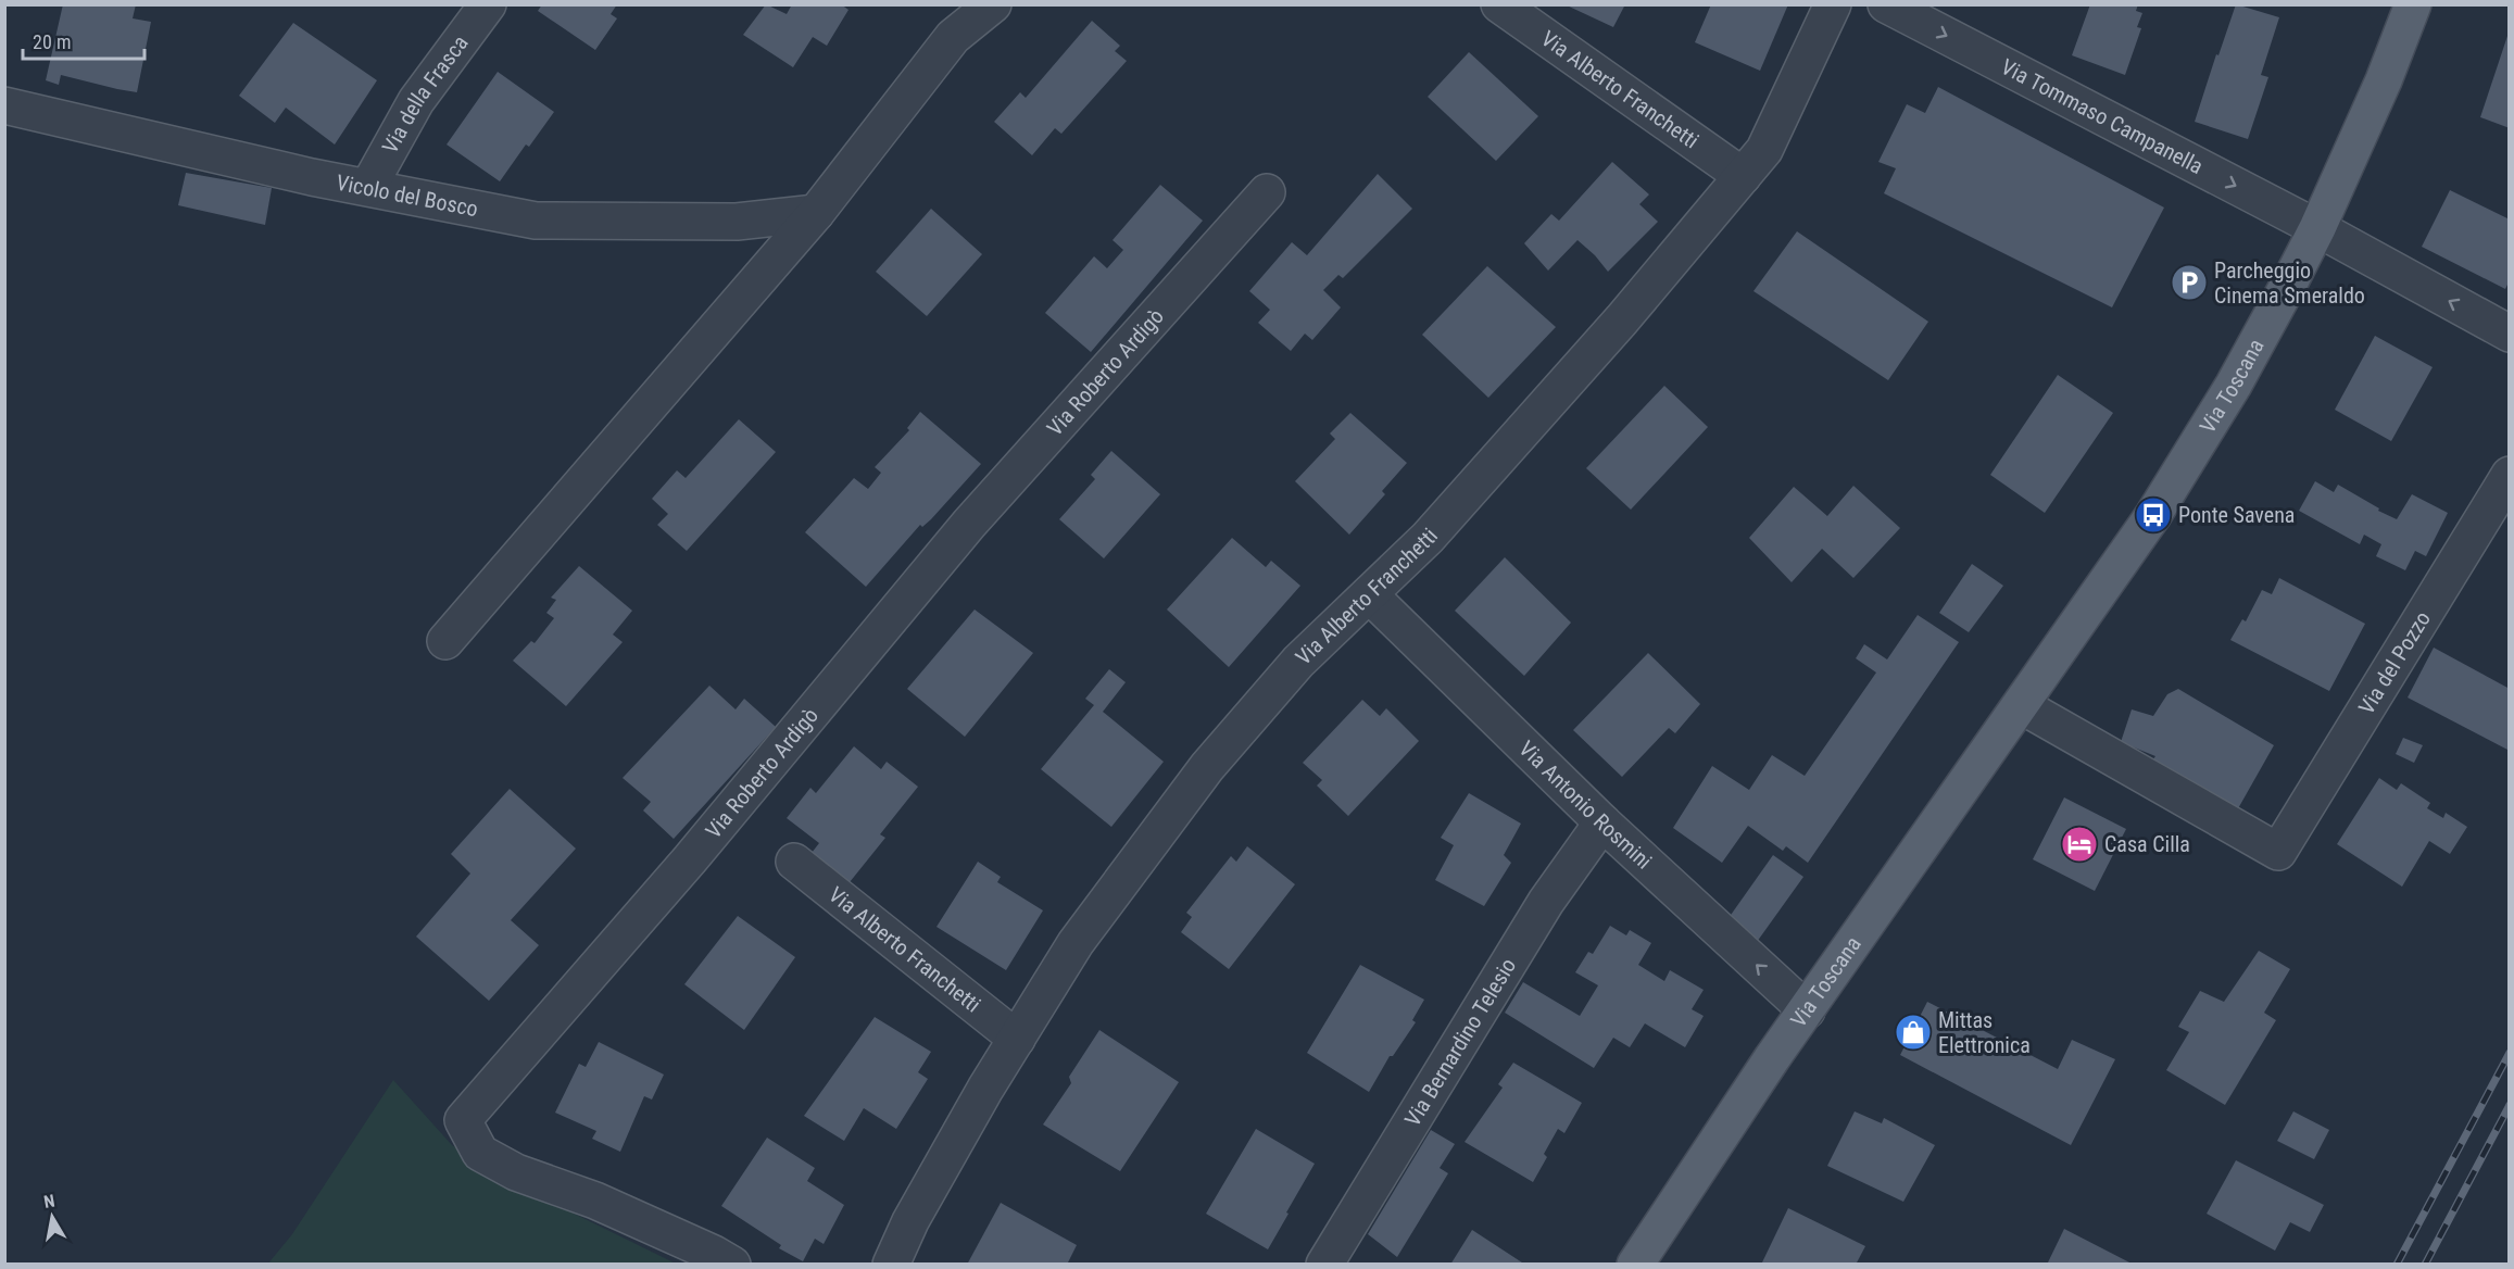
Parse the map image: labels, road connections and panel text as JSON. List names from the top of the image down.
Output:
{
  "streets": {
    "main road": ["Via Toscana"],
    "street": [
      "Via Alberto Franchetti",
      "Via della Frasca",
      "Via Tommaso Campanella",
      "Vicolo del Bosco",
      "Via Roberto Ardigò",
      "Via del Pozzo",
      "Via Antonio Rosmini",
      "Via Bernardino Telesio"
    ]
  },
  "crossings": [
    ["Via Alberto Franchetti", "Via Antonio Rosmini"],
    ["Via della Frasca", "Vicolo del Bosco"],
    ["Via Tommaso Campanella", "Via Toscana"],
    ["Via Toscana", "Via del Pozzo"],
    ["Via Toscana", "Via Antonio Rosmini"],
    ["Via Antonio Rosmini", "Via Bernardino Telesio"]
  ],
  "one_way": ["Via Tommaso Campanella", "Via Antonio Rosmini"],
  "places": {
    "parking": ["Parcheggio Cinema Smeraldo"],
    "bus stop": ["Ponte Savena"],
    "hotel": ["Casa Cilla"],
    "shop": ["Mittas Elettronica"]
  },
  "scale_bar": "20 m",
  "north": "top"
}
